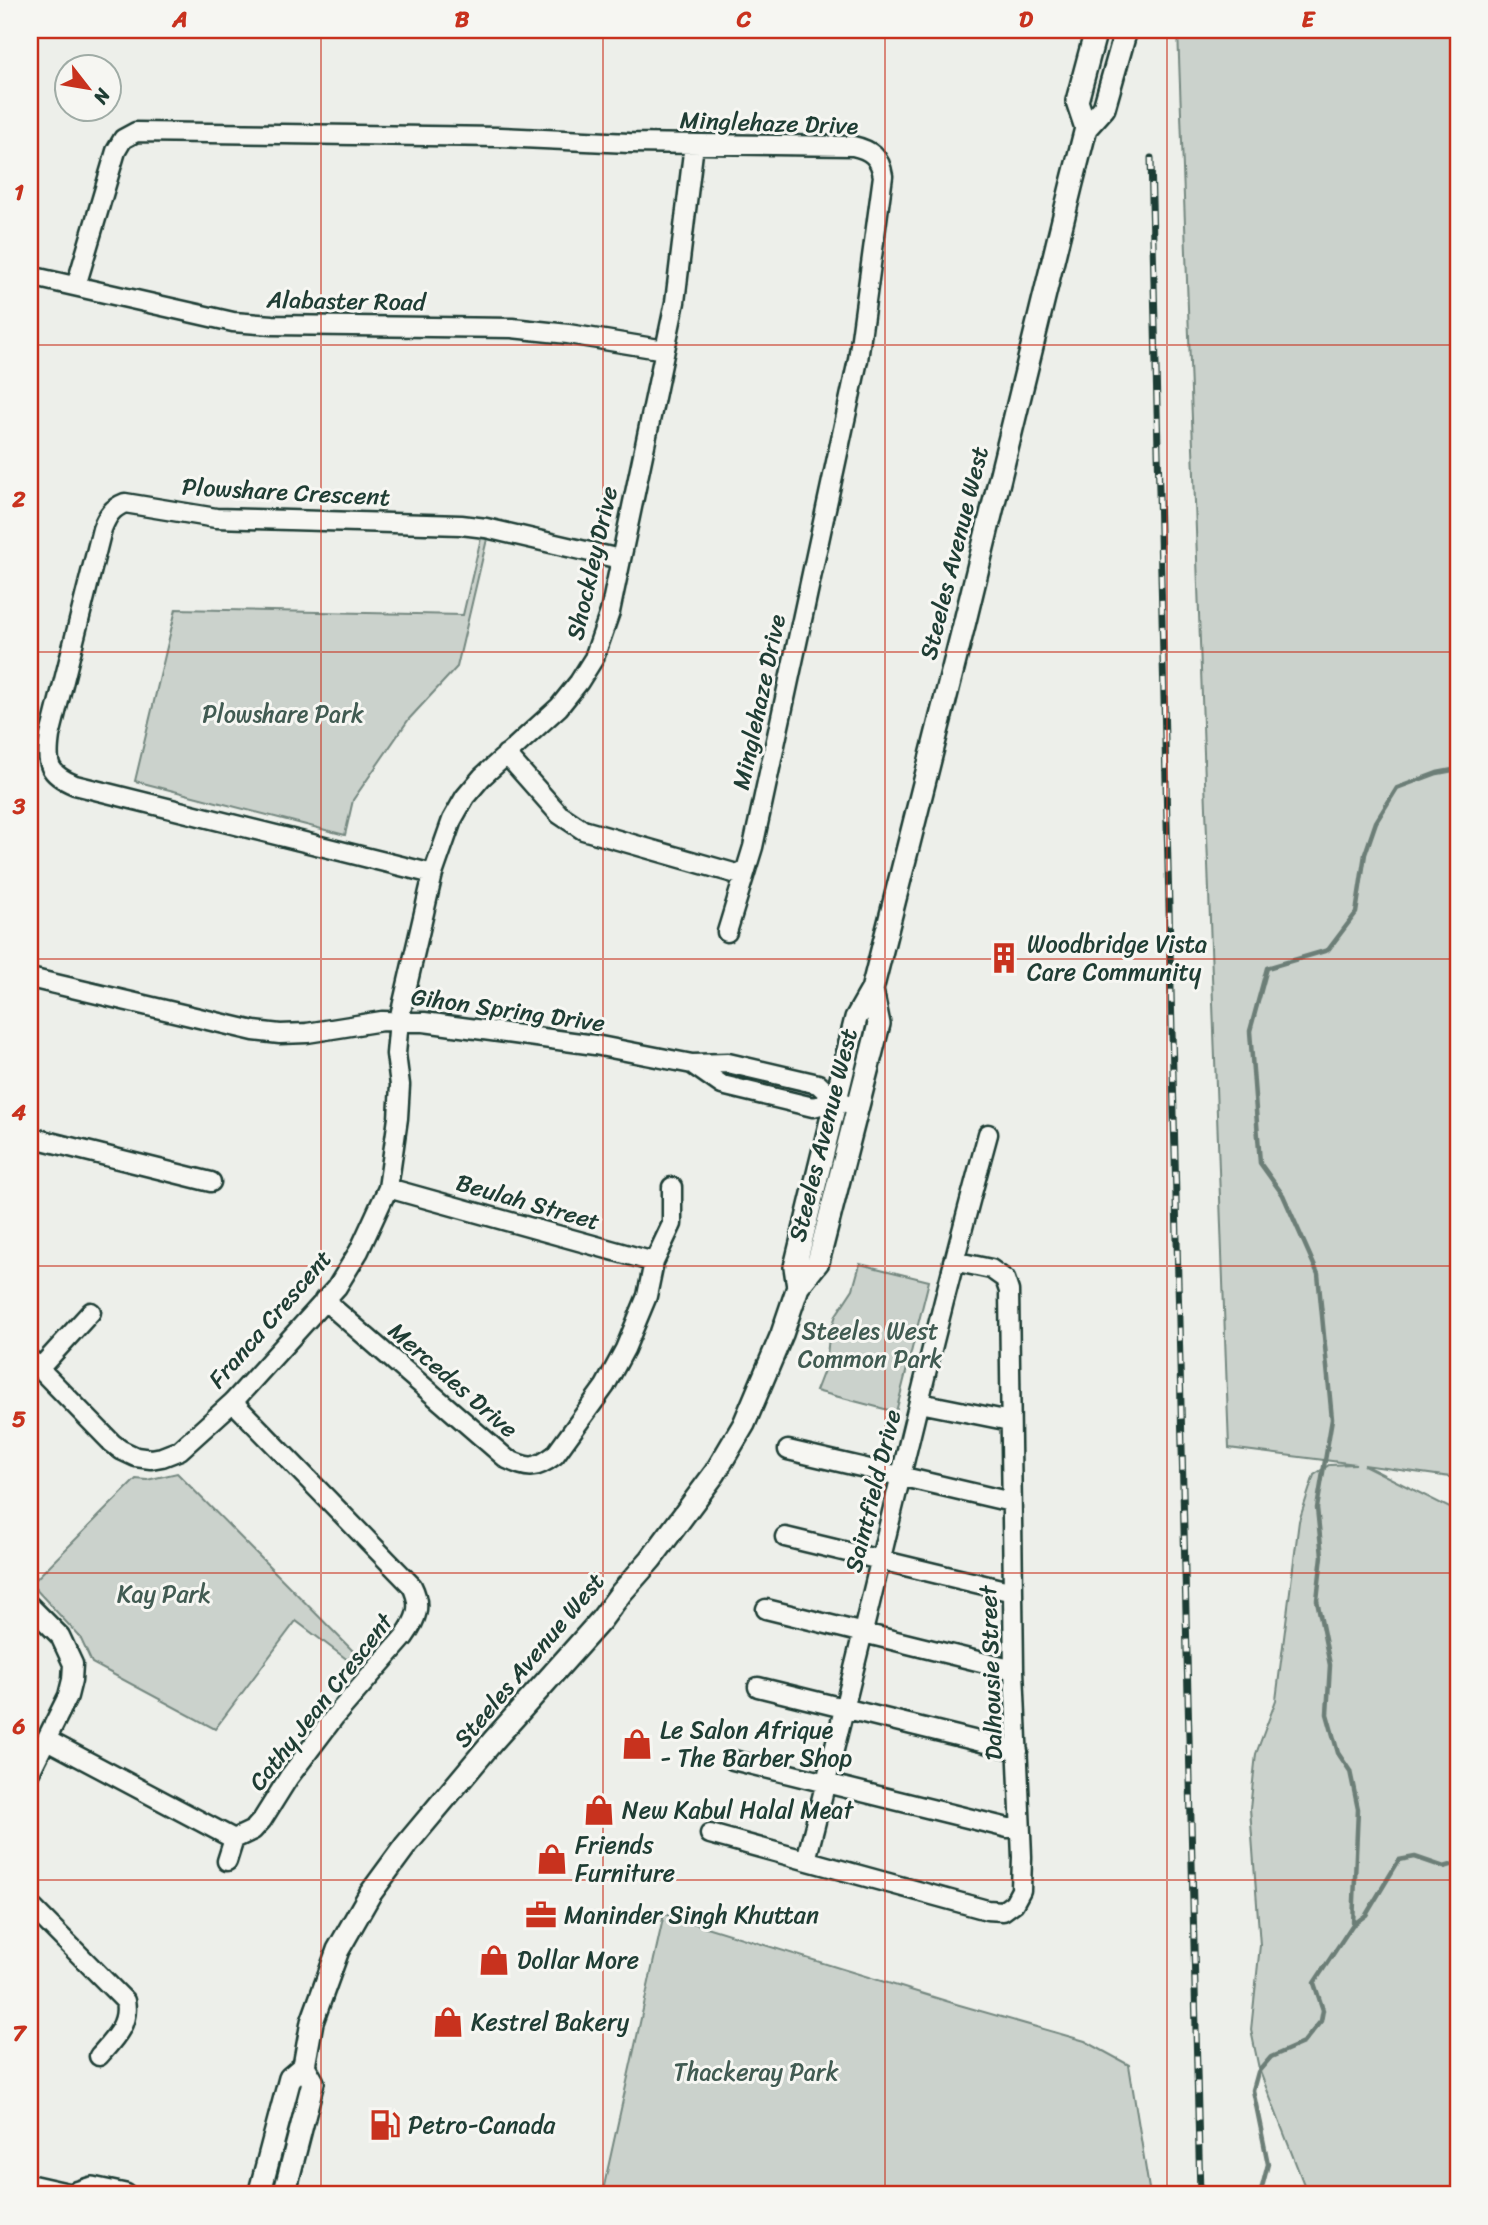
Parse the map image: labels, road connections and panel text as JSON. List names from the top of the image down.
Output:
{
  "streets": {
    "main road": ["Steeles Avenue West"],
    "street": [
      "Minglehaze Drive",
      "Alabaster Road",
      "Plowshare Crescent",
      "Shockley Drive",
      "Gihon Spring Drive",
      "Beulah Street",
      "Franca Crescent",
      "Mercedes Drive",
      "Saintfield Drive",
      "Dalhousie Street",
      "Cathy Jean Crescent"
    ]
  },
  "crossings": [
    ["Minglehaze Drive", "Alabaster Road"],
    ["Minglehaze Drive", "Shockley Drive"],
    ["Alabaster Road", "Shockley Drive"],
    ["Plowshare Crescent", "Shockley Drive"],
    ["Steeles Avenue West", "Gihon Spring Drive"],
    ["Shockley Drive", "Gihon Spring Drive"],
    ["Shockley Drive", "Franca Crescent"],
    ["Gihon Spring Drive", "Franca Crescent"],
    ["Beulah Street", "Franca Crescent"],
    ["Beulah Street", "Mercedes Drive"],
    ["Franca Crescent", "Mercedes Drive"],
    ["Franca Crescent", "Cathy Jean Crescent"],
    ["Saintfield Drive", "Dalhousie Street"]
  ],
  "parks": [
    "Plowshare Park",
    "Steeles West Common Park",
    "Kay Park",
    "Thackeray Park"
  ],
  "places": {
    "building": ["Woodbridge Vista Care Community"],
    "shop": [
      "Le Salon Afrique - The Barber Shop",
      "New Kabul Halal Meat",
      "Friends Furniture",
      "Dollar More",
      "Kestrel Bakery"
    ],
    "office": ["Maninder Singh Khuttan"],
    "fuel station": ["Petro-Canada"]
  },
  "north": "bottom right",
  "grid": {
    "columns": [
      "A",
      "B",
      "C",
      "D",
      "E"
    ],
    "rows": [
      "1",
      "2",
      "3",
      "4",
      "5",
      "6",
      "7"
    ]
  }
}
